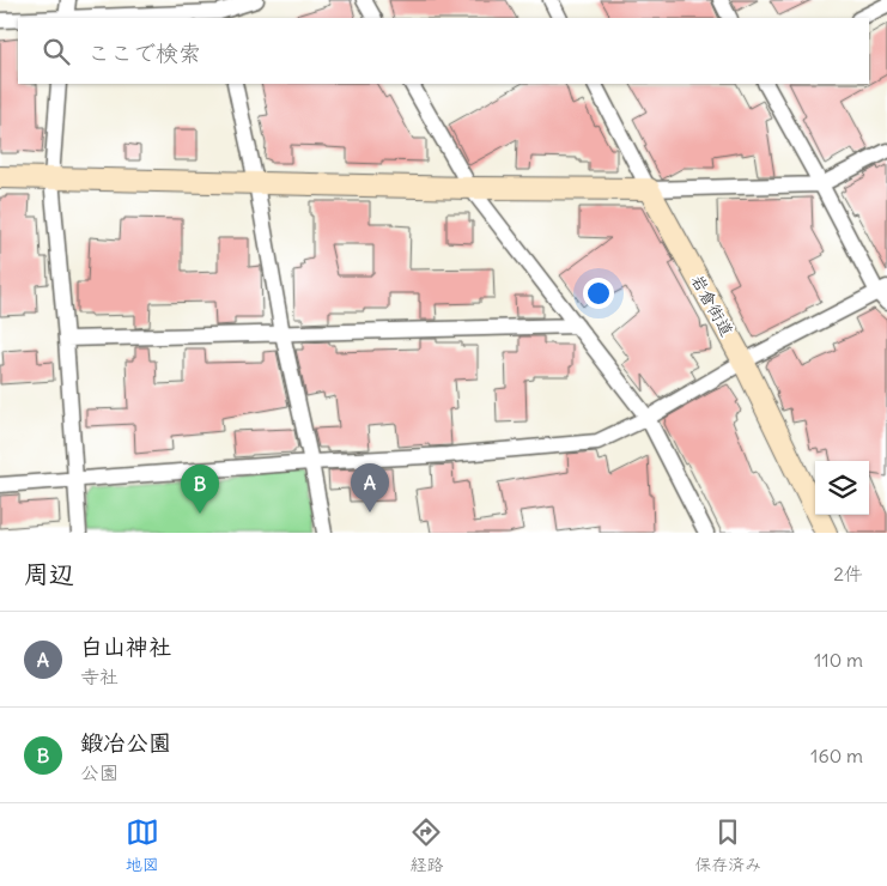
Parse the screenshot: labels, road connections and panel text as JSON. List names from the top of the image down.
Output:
{
  "streets": {
    "street": ["岩倉街道"]
  },
  "page": {
    "search": "ここで検索",
    "pins": ["A", "B"],
    "heading": ["周辺", "2件"],
    "list": [
      {
        "mark": "A",
        "name": "白山神社",
        "note": "寺社",
        "value": "110 m"
      },
      {
        "mark": "B",
        "name": "鍛冶公園",
        "note": "公園",
        "value": "160 m"
      }
    ],
    "nav": ["地図", "経路", "保存済み"]
  }
}
